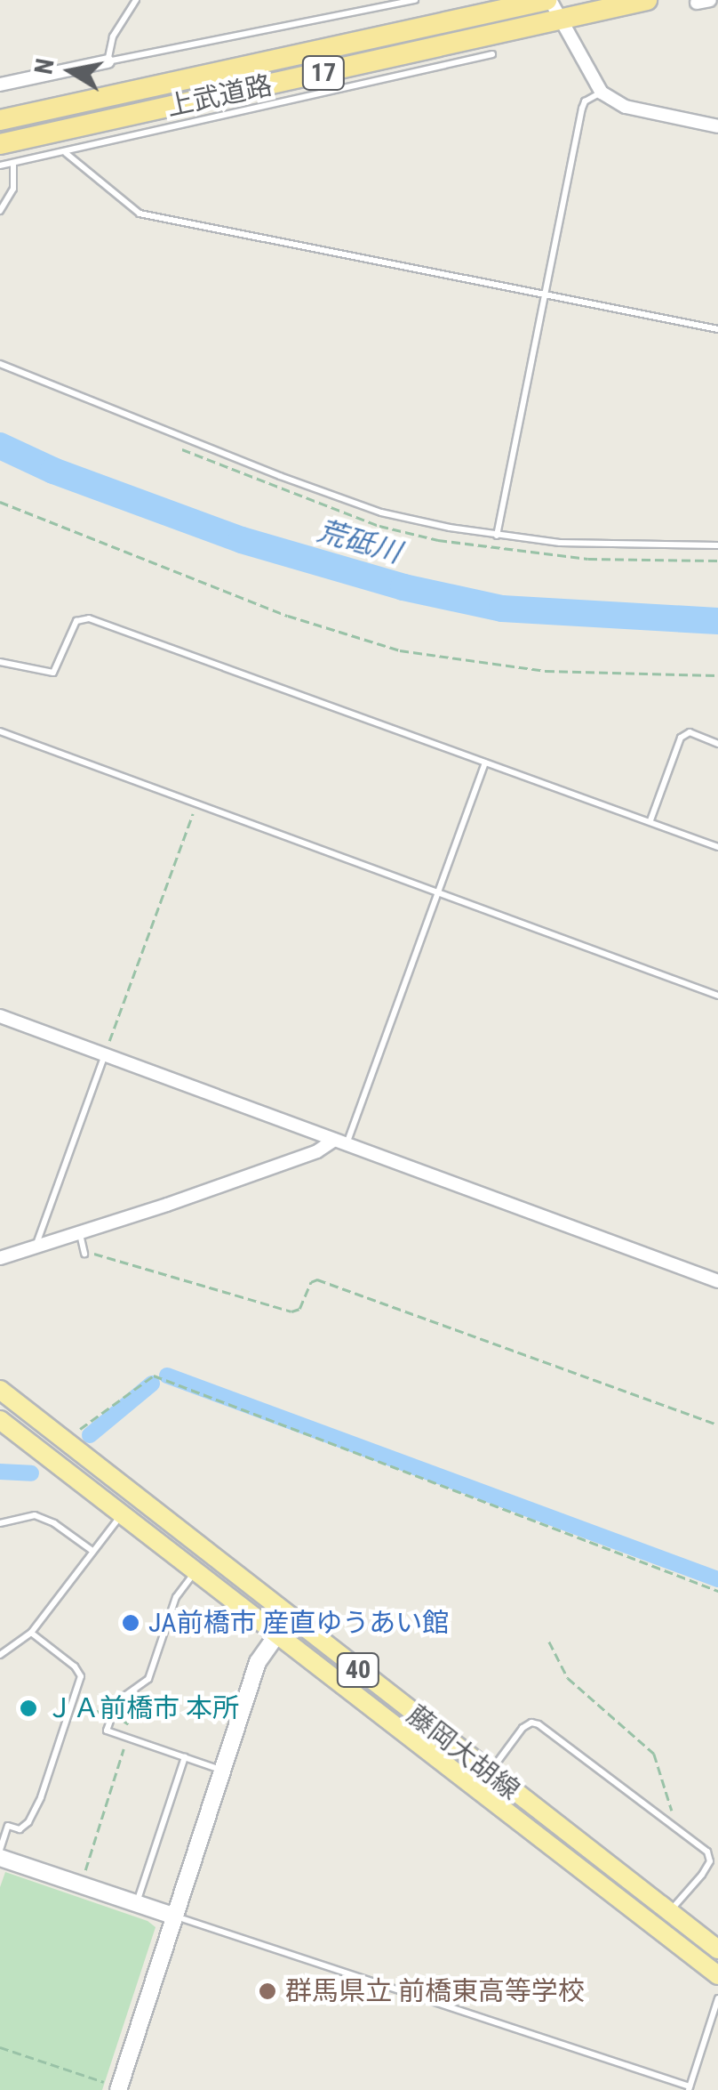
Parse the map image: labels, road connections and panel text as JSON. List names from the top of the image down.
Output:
{
  "streets": {
    "highway": ["17", "上武道路"],
    "main road": ["40", "藤岡大胡線"]
  },
  "water": ["荒砥川"],
  "places": ["JA前橋市 産直ゆうあい館", "ＪＡ前橋市 本所", "群馬県立 前橋東高等学校"],
  "north": "left"
}
